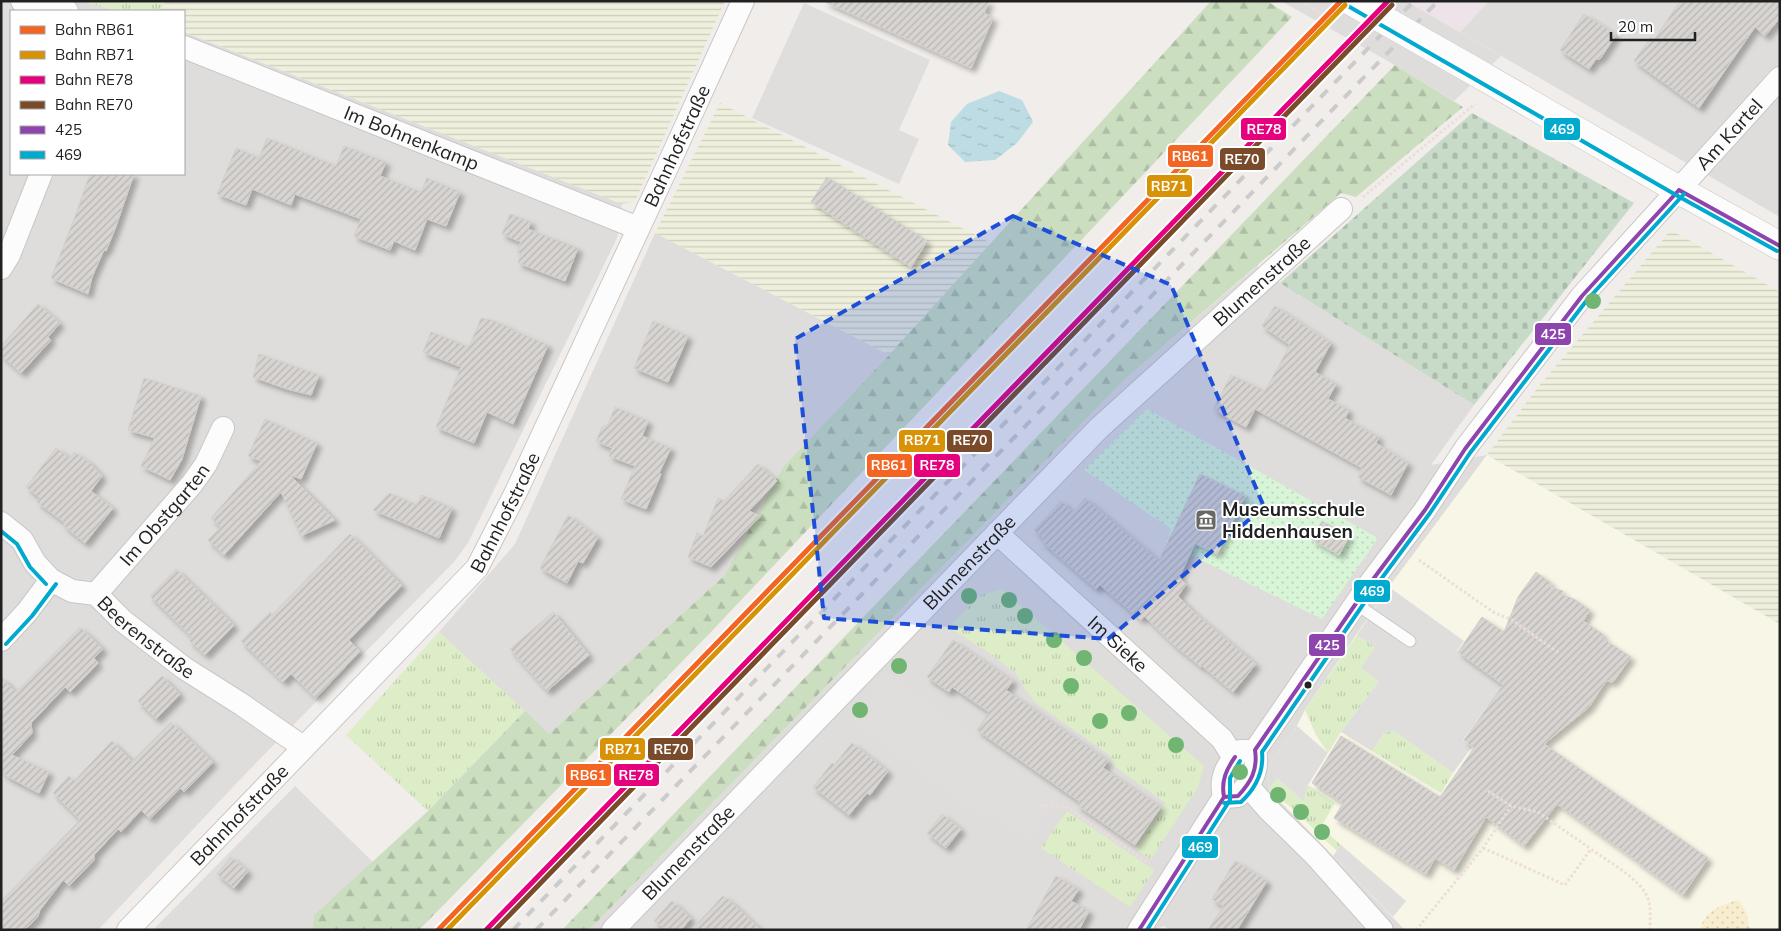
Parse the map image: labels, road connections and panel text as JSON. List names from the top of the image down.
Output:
{
  "streets": {
    "street": [
      "Am Kartel",
      "Im Bohnenkamp",
      "Bahnhofstraße",
      "Blumenstraße",
      "Im Obstgarten",
      "Beerenstraße",
      "Im Sieke"
    ]
  },
  "crossings": [
    ["Im Bohnenkamp", "Bahnhofstraße"],
    ["Bahnhofstraße", "Beerenstraße"],
    ["Blumenstraße", "Im Sieke"],
    ["Im Obstgarten", "Beerenstraße"]
  ],
  "places": {
    "museum": ["Museumsschule Hiddenhausen"]
  },
  "lines": [
    "rail line RB61",
    "rail line RE78",
    "rail line RB71",
    "rail line RE70",
    "transit line 469",
    "transit line 425"
  ],
  "legend": [
    "Bahn RB61",
    "Bahn RB71",
    "Bahn RE78",
    "Bahn RE70",
    "425",
    "469"
  ],
  "scale_bar": "20 m"
}
